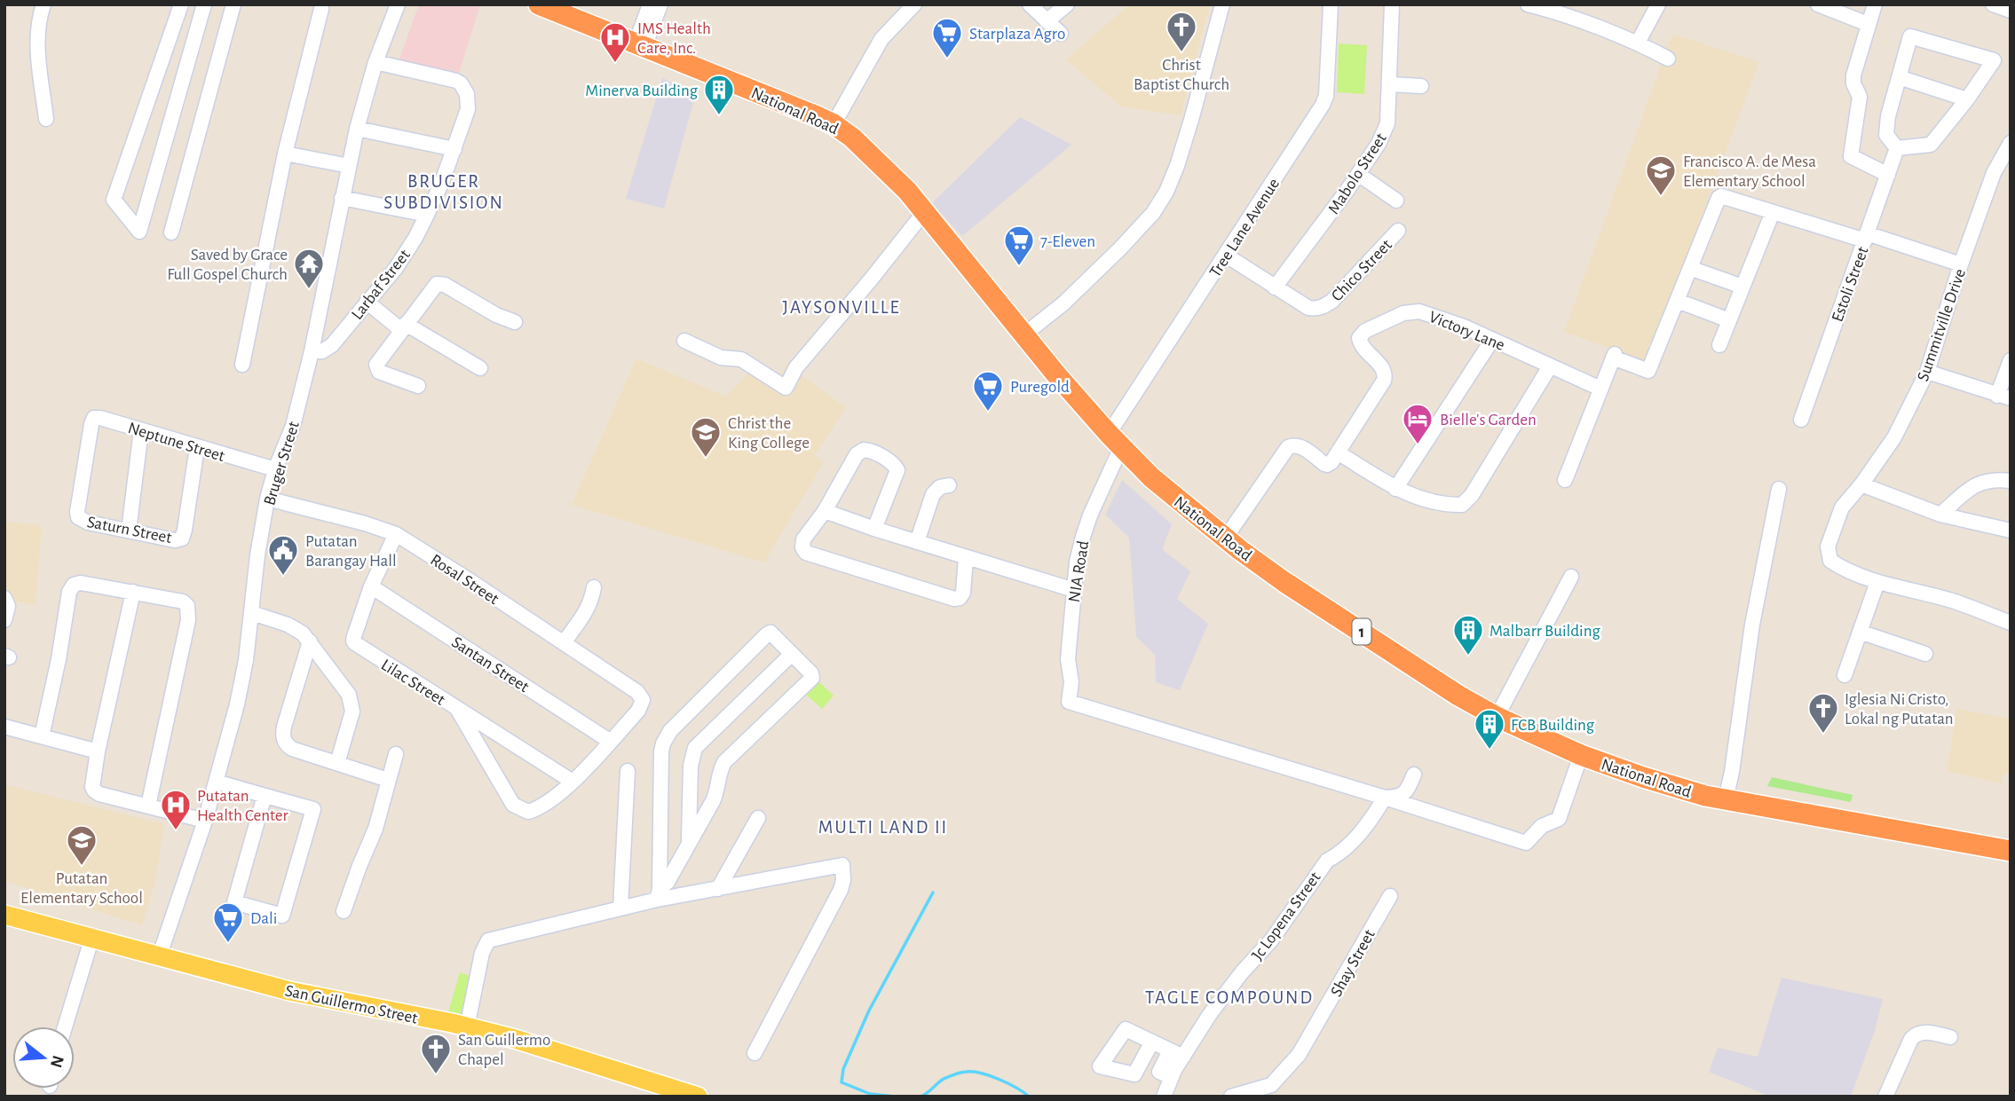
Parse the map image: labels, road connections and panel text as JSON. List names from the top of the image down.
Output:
{
  "streets": {
    "highway": ["National Road", "1"],
    "main road": ["San Guillermo Street"],
    "street": [
      "Mabolo Street",
      "Tree Lane Avenue",
      "Chico Street",
      "Larbaf Street",
      "Estoli Street",
      "Summitville Drive",
      "Victory Lane",
      "Neptune Street",
      "Bruger Street",
      "Saturn Street",
      "NIA Road",
      "Rosal Street",
      "Santan Street",
      "Lilac Street",
      "Jc Lopena Street",
      "Shay Street"
    ]
  },
  "crossings": [
    ["National Road", "Tree Lane Avenue"],
    ["National Road", "NIA Road"],
    ["Mabolo Street", "Chico Street"],
    ["Tree Lane Avenue", "Chico Street"],
    ["Tree Lane Avenue", "NIA Road"],
    ["Larbaf Street", "Bruger Street"],
    ["Neptune Street", "Bruger Street"],
    ["Neptune Street", "Saturn Street"],
    ["Bruger Street", "Rosal Street"],
    ["Bruger Street", "San Guillermo Street"],
    ["NIA Road", "Jc Lopena Street"],
    ["Rosal Street", "Santan Street"],
    ["Rosal Street", "Lilac Street"],
    ["Santan Street", "Lilac Street"]
  ],
  "districts": [
    "BRUGER SUBDIVISION",
    "JAYSONVILLE",
    "MULTI LAND II",
    "TAGLE COMPOUND"
  ],
  "places": {
    "church": ["Christ Baptist Church", "Iglesia Ni Cristo, Lokal ng Putatan", "San Guillermo Chapel"],
    "supermarket": [
      "Starplaza Agro",
      "7-Eleven",
      "Puregold",
      "Dali"
    ],
    "hospital": ["IMS Health Care, Inc.", "Putatan Health Center"],
    "building": ["Minerva Building", "Malbarr Building", "FCB Building"],
    "school or university": ["Francisco A. de Mesa Elementary School", "Christ the King College", "Putatan Elementary School"],
    "temple": ["Saved by Grace Full Gospel Church"],
    "hotel": ["Bielle's Garden"],
    "public building": ["Putatan Barangay Hall"]
  },
  "north": "right"
}
